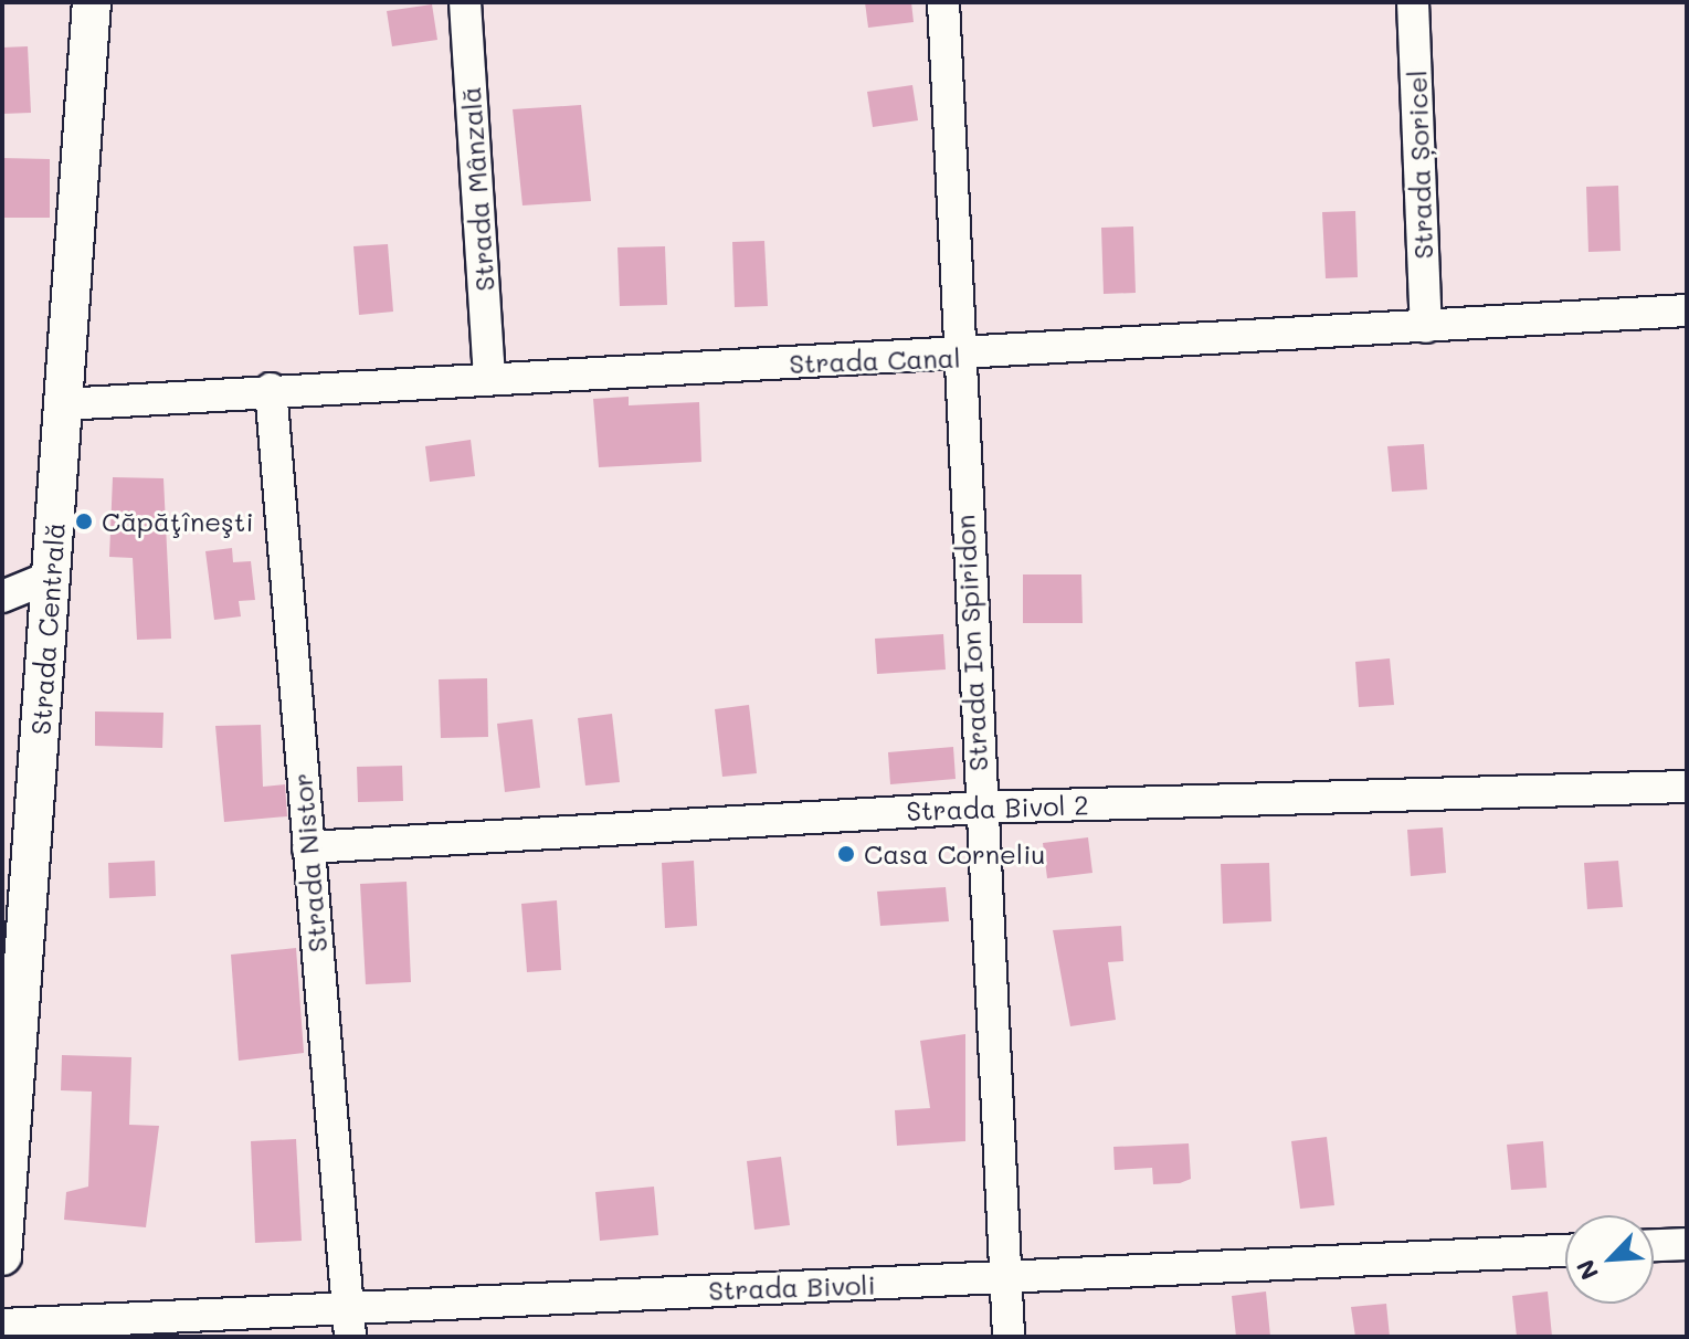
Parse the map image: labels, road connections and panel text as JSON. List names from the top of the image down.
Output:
{
  "streets": {
    "main road": ["Strada Centrală"],
    "street": [
      "Strada Șoricel",
      "Strada Mânzală",
      "Strada Canal",
      "Strada Ion Spiridon",
      "Strada Bivol 2",
      "Strada Nistor",
      "Strada Bivoli"
    ]
  },
  "crossings": [
    ["Strada Șoricel", "Strada Canal"],
    ["Strada Mânzală", "Strada Canal"],
    ["Strada Canal", "Strada Centrală"],
    ["Strada Canal", "Strada Ion Spiridon"],
    ["Strada Canal", "Strada Nistor"],
    ["Strada Ion Spiridon", "Strada Bivol 2"],
    ["Strada Ion Spiridon", "Strada Bivoli"],
    ["Strada Bivol 2", "Strada Nistor"],
    ["Strada Nistor", "Strada Bivoli"]
  ],
  "places": ["Căpăţîneşti", "Casa Corneliu"],
  "north": "bottom left"
}
